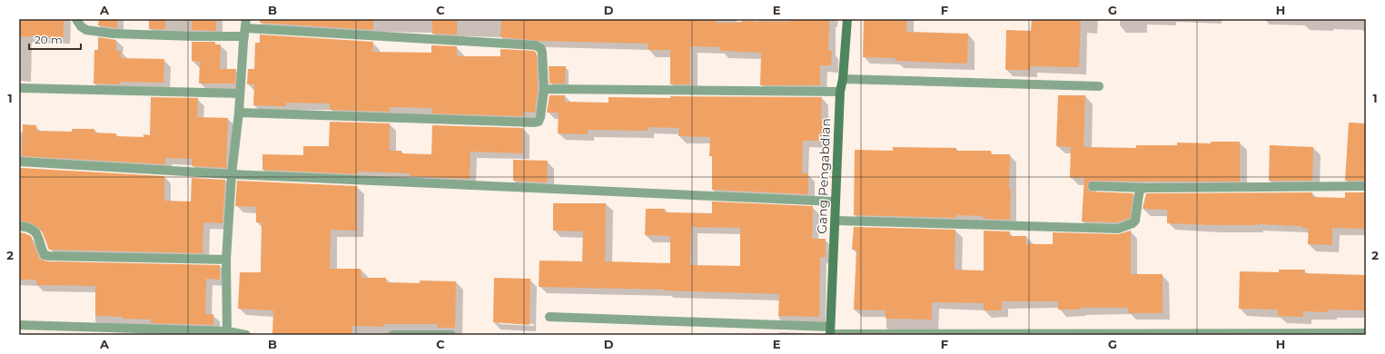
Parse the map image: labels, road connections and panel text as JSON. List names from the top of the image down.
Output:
{
  "streets": {
    "street": ["Gang Pengabdian"]
  },
  "scale_bar": "20 m",
  "grid": {
    "columns": [
      "A",
      "B",
      "C",
      "D",
      "E",
      "F",
      "G",
      "H"
    ],
    "rows": ["1", "2"]
  }
}
